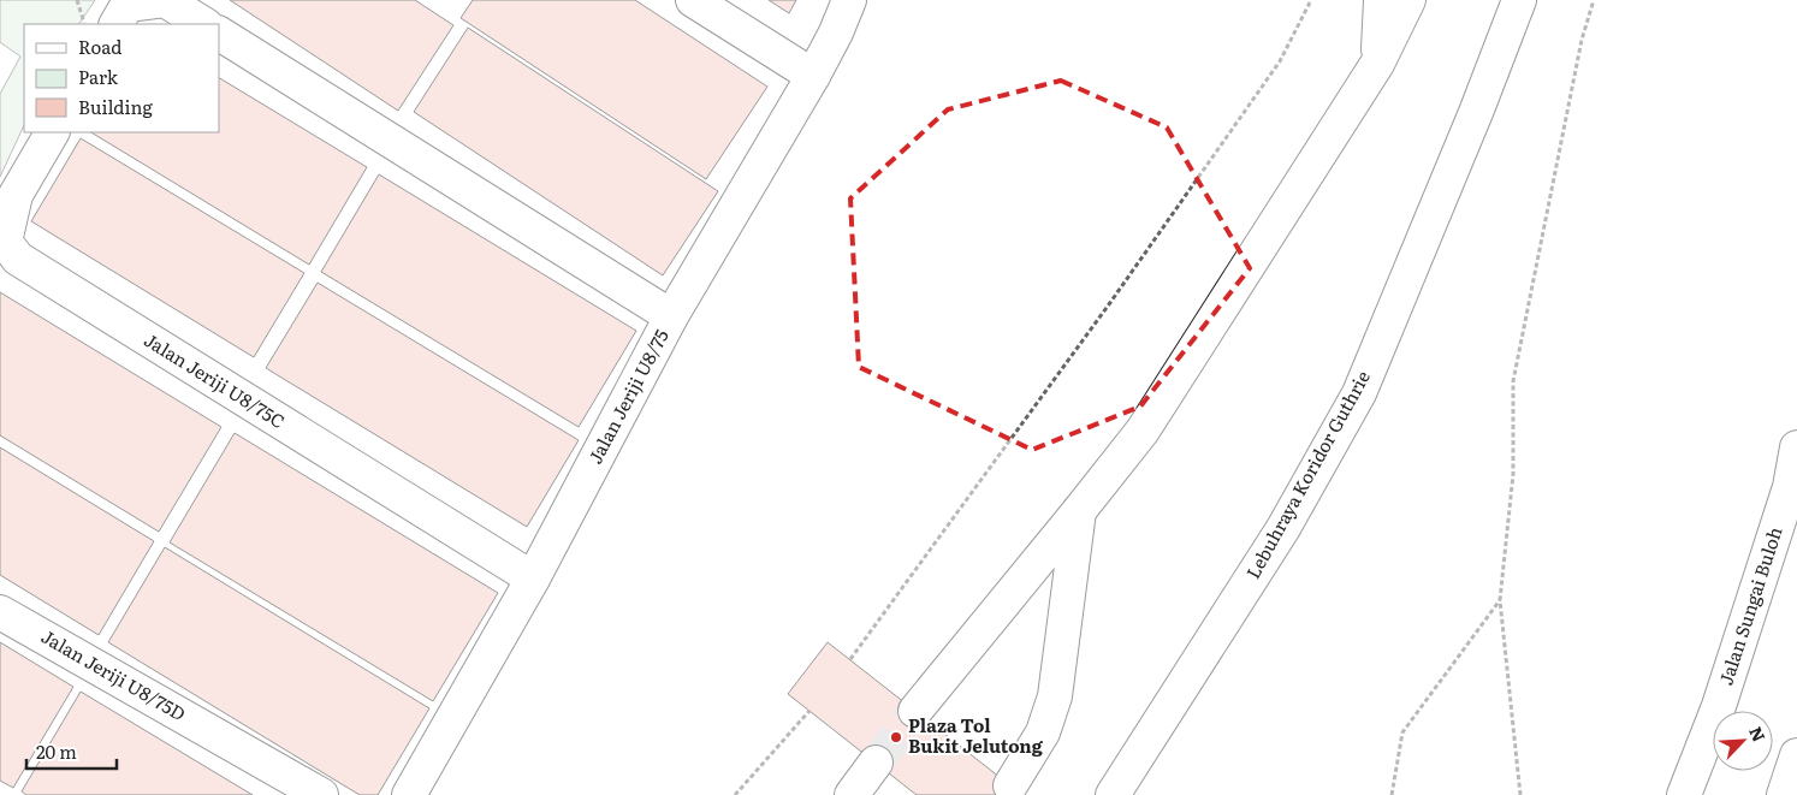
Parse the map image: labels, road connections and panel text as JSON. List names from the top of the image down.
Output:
{
  "streets": {
    "main road": [
      "Jalan Jeriji U8/75C",
      "Jalan Jeriji U8/75",
      "Lebuhraya Koridor Guthrie",
      "Jalan Sungai Buloh",
      "Jalan Jeriji U8/75D"
    ]
  },
  "crossings": [
    ["Jalan Jeriji U8/75C", "Jalan Jeriji U8/75"]
  ],
  "places": ["Plaza Tol Bukit Jelutong"],
  "legend": ["Road", "Park", "Building"],
  "scale_bar": "20 m",
  "north": "top right"
}
